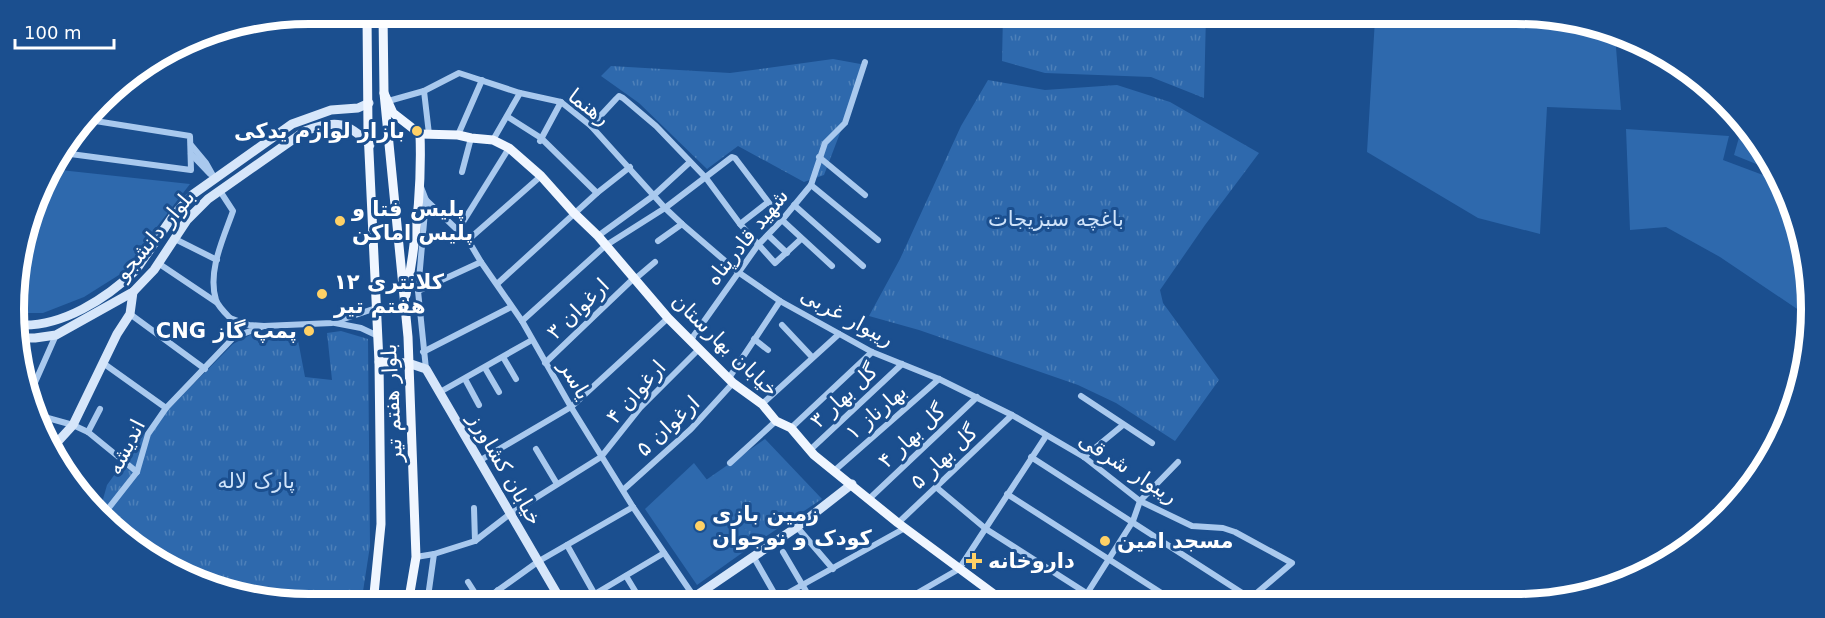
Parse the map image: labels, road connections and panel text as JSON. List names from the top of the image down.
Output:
{
  "streets": {
    "main road": [
      "بلوار دانشجو",
      "خیابان بهارستان",
      "بلوار هفتم تیر",
      "خیابان کشاورز"
    ],
    "street": [
      "رهنما",
      "شهید قادرپناه",
      "ارغوان ۳",
      "ریبوار غربی",
      "یاسر",
      "ارغوان ۴",
      "گل بهار ۳",
      "بهارناز ۱",
      "ارغوان ۵",
      "گل بهار ۴",
      "اندیشه",
      "گل بهار ۵",
      "ریبوار شرقی"
    ]
  },
  "crossings": [
    ["رهنما", "ریبوار غربی"],
    ["بلوار دانشجو", "بلوار هفتم تیر"],
    ["شهید قادرپناه", "ریبوار غربی"],
    ["شهید قادرپناه", "خیابان بهارستان"],
    ["ارغوان ۳", "خیابان بهارستان"],
    ["ارغوان ۳", "یاسر"],
    ["ریبوار غربی", "گل بهار ۳"],
    ["ریبوار غربی", "بهارناز ۱"],
    ["ریبوار غربی", "ارغوان ۵"],
    ["ریبوار غربی", "گل بهار ۴"],
    ["ریبوار غربی", "گل بهار ۵"],
    ["ریبوار غربی", "ریبوار شرقی"],
    ["خیابان بهارستان", "ارغوان ۴"],
    ["خیابان بهارستان", "گل بهار ۳"],
    ["خیابان بهارستان", "بهارناز ۱"],
    ["خیابان بهارستان", "ارغوان ۵"],
    ["خیابان بهارستان", "گل بهار ۴"],
    ["خیابان بهارستان", "گل بهار ۵"],
    ["یاسر", "ارغوان ۴"],
    ["یاسر", "ارغوان ۵"],
    ["ارغوان ۴", "خیابان کشاورز"]
  ],
  "parks": ["باغچه سبزیجات", "پارک لاله"],
  "places": {
    "other": [
      "بازار لوازم یدکی",
      "پلیس فتا و پلیس اماکن",
      "کلانتری ۱۲ هفتم تیر",
      "CNG پمپ گاز",
      "زمین بازی کودک و نوجوان",
      "مسجد امین"
    ],
    "health": ["داروخانه"]
  },
  "scale_bar": "100 m"
}
